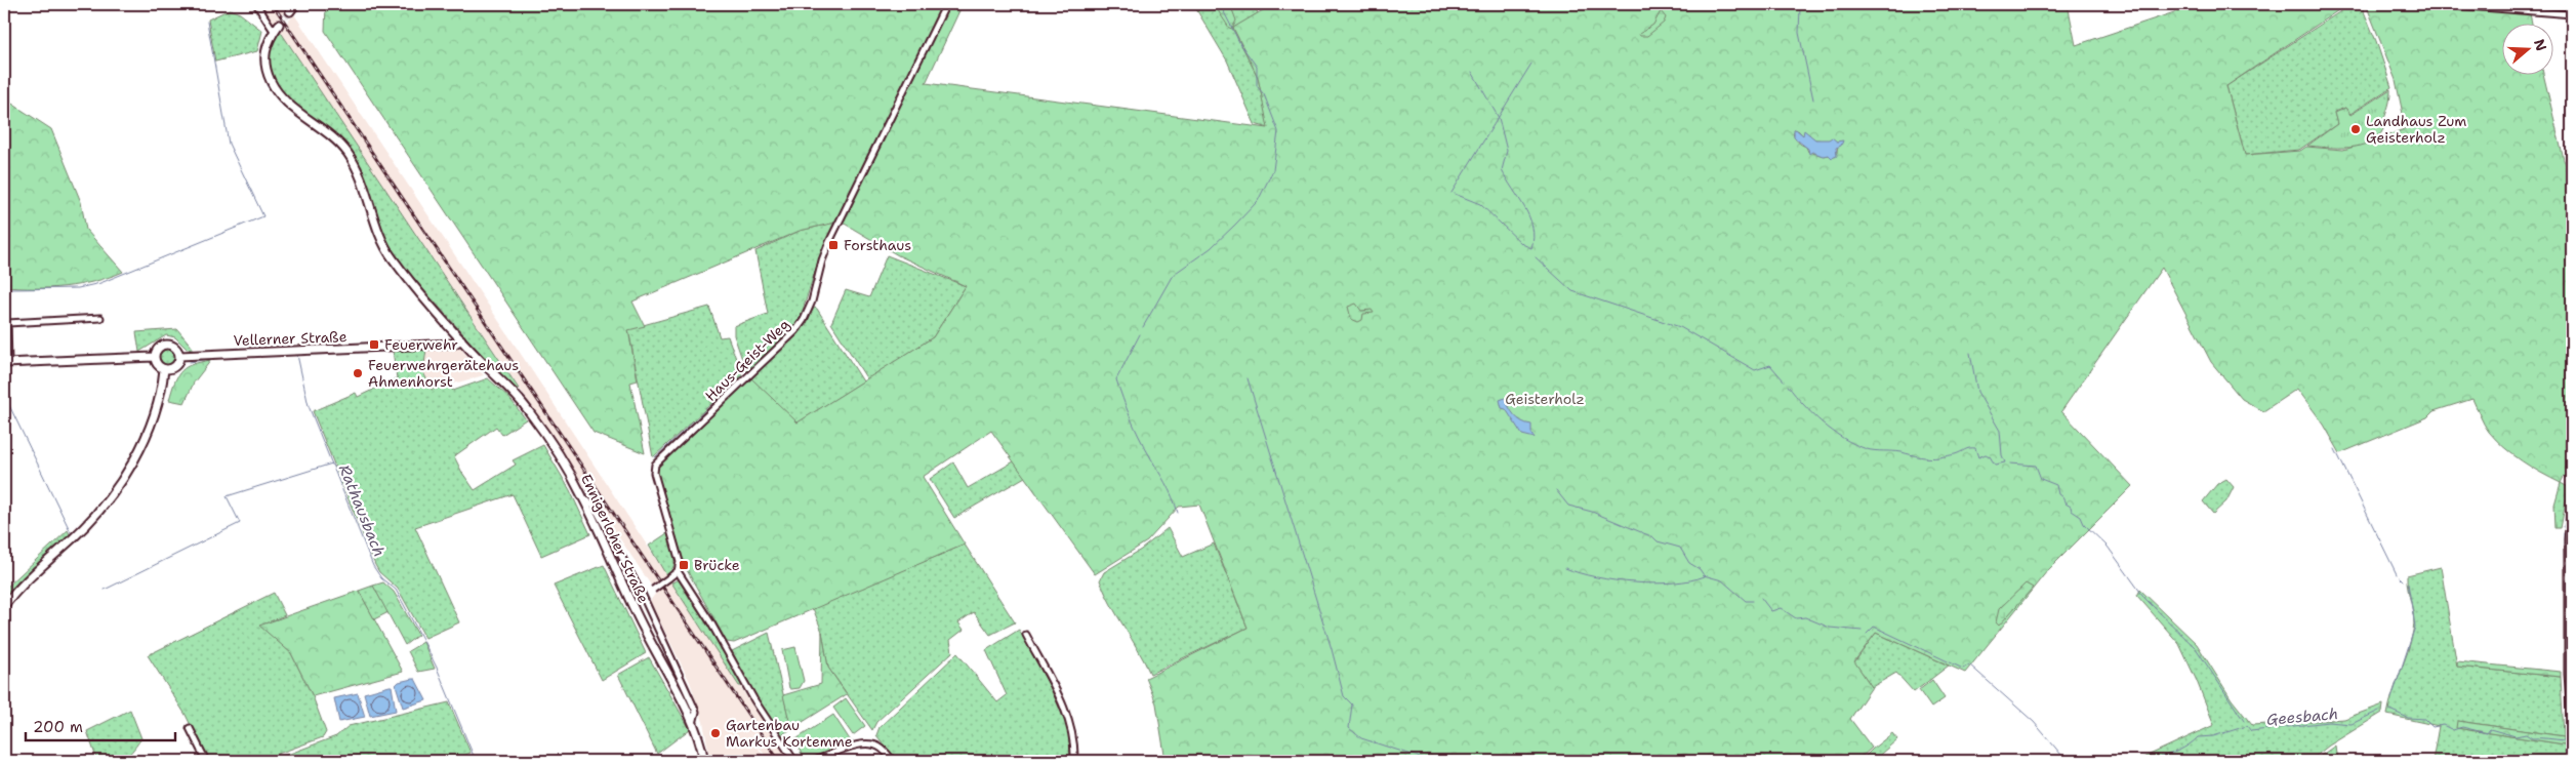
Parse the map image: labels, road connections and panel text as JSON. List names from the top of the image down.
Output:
{
  "streets": {
    "main road": ["Vellerner Straße", "Ennigerloher Straße"],
    "street": ["Haus-Geist-Weg"]
  },
  "crossings": [
    ["Vellerner Straße", "Ennigerloher Straße"]
  ],
  "water": ["Rathausbach", "Geesbach"],
  "parks": ["Geisterholz"],
  "places": {
    "other": ["Landhaus Zum Geisterholz", "Feuerwehrgerätehaus Ahmenhorst", "Gartenbau Markus Kortemme"],
    "transit": ["Forsthaus", "Feuerwehr", "Brücke"]
  },
  "scale_bar": "200 m",
  "north": "right"
}
